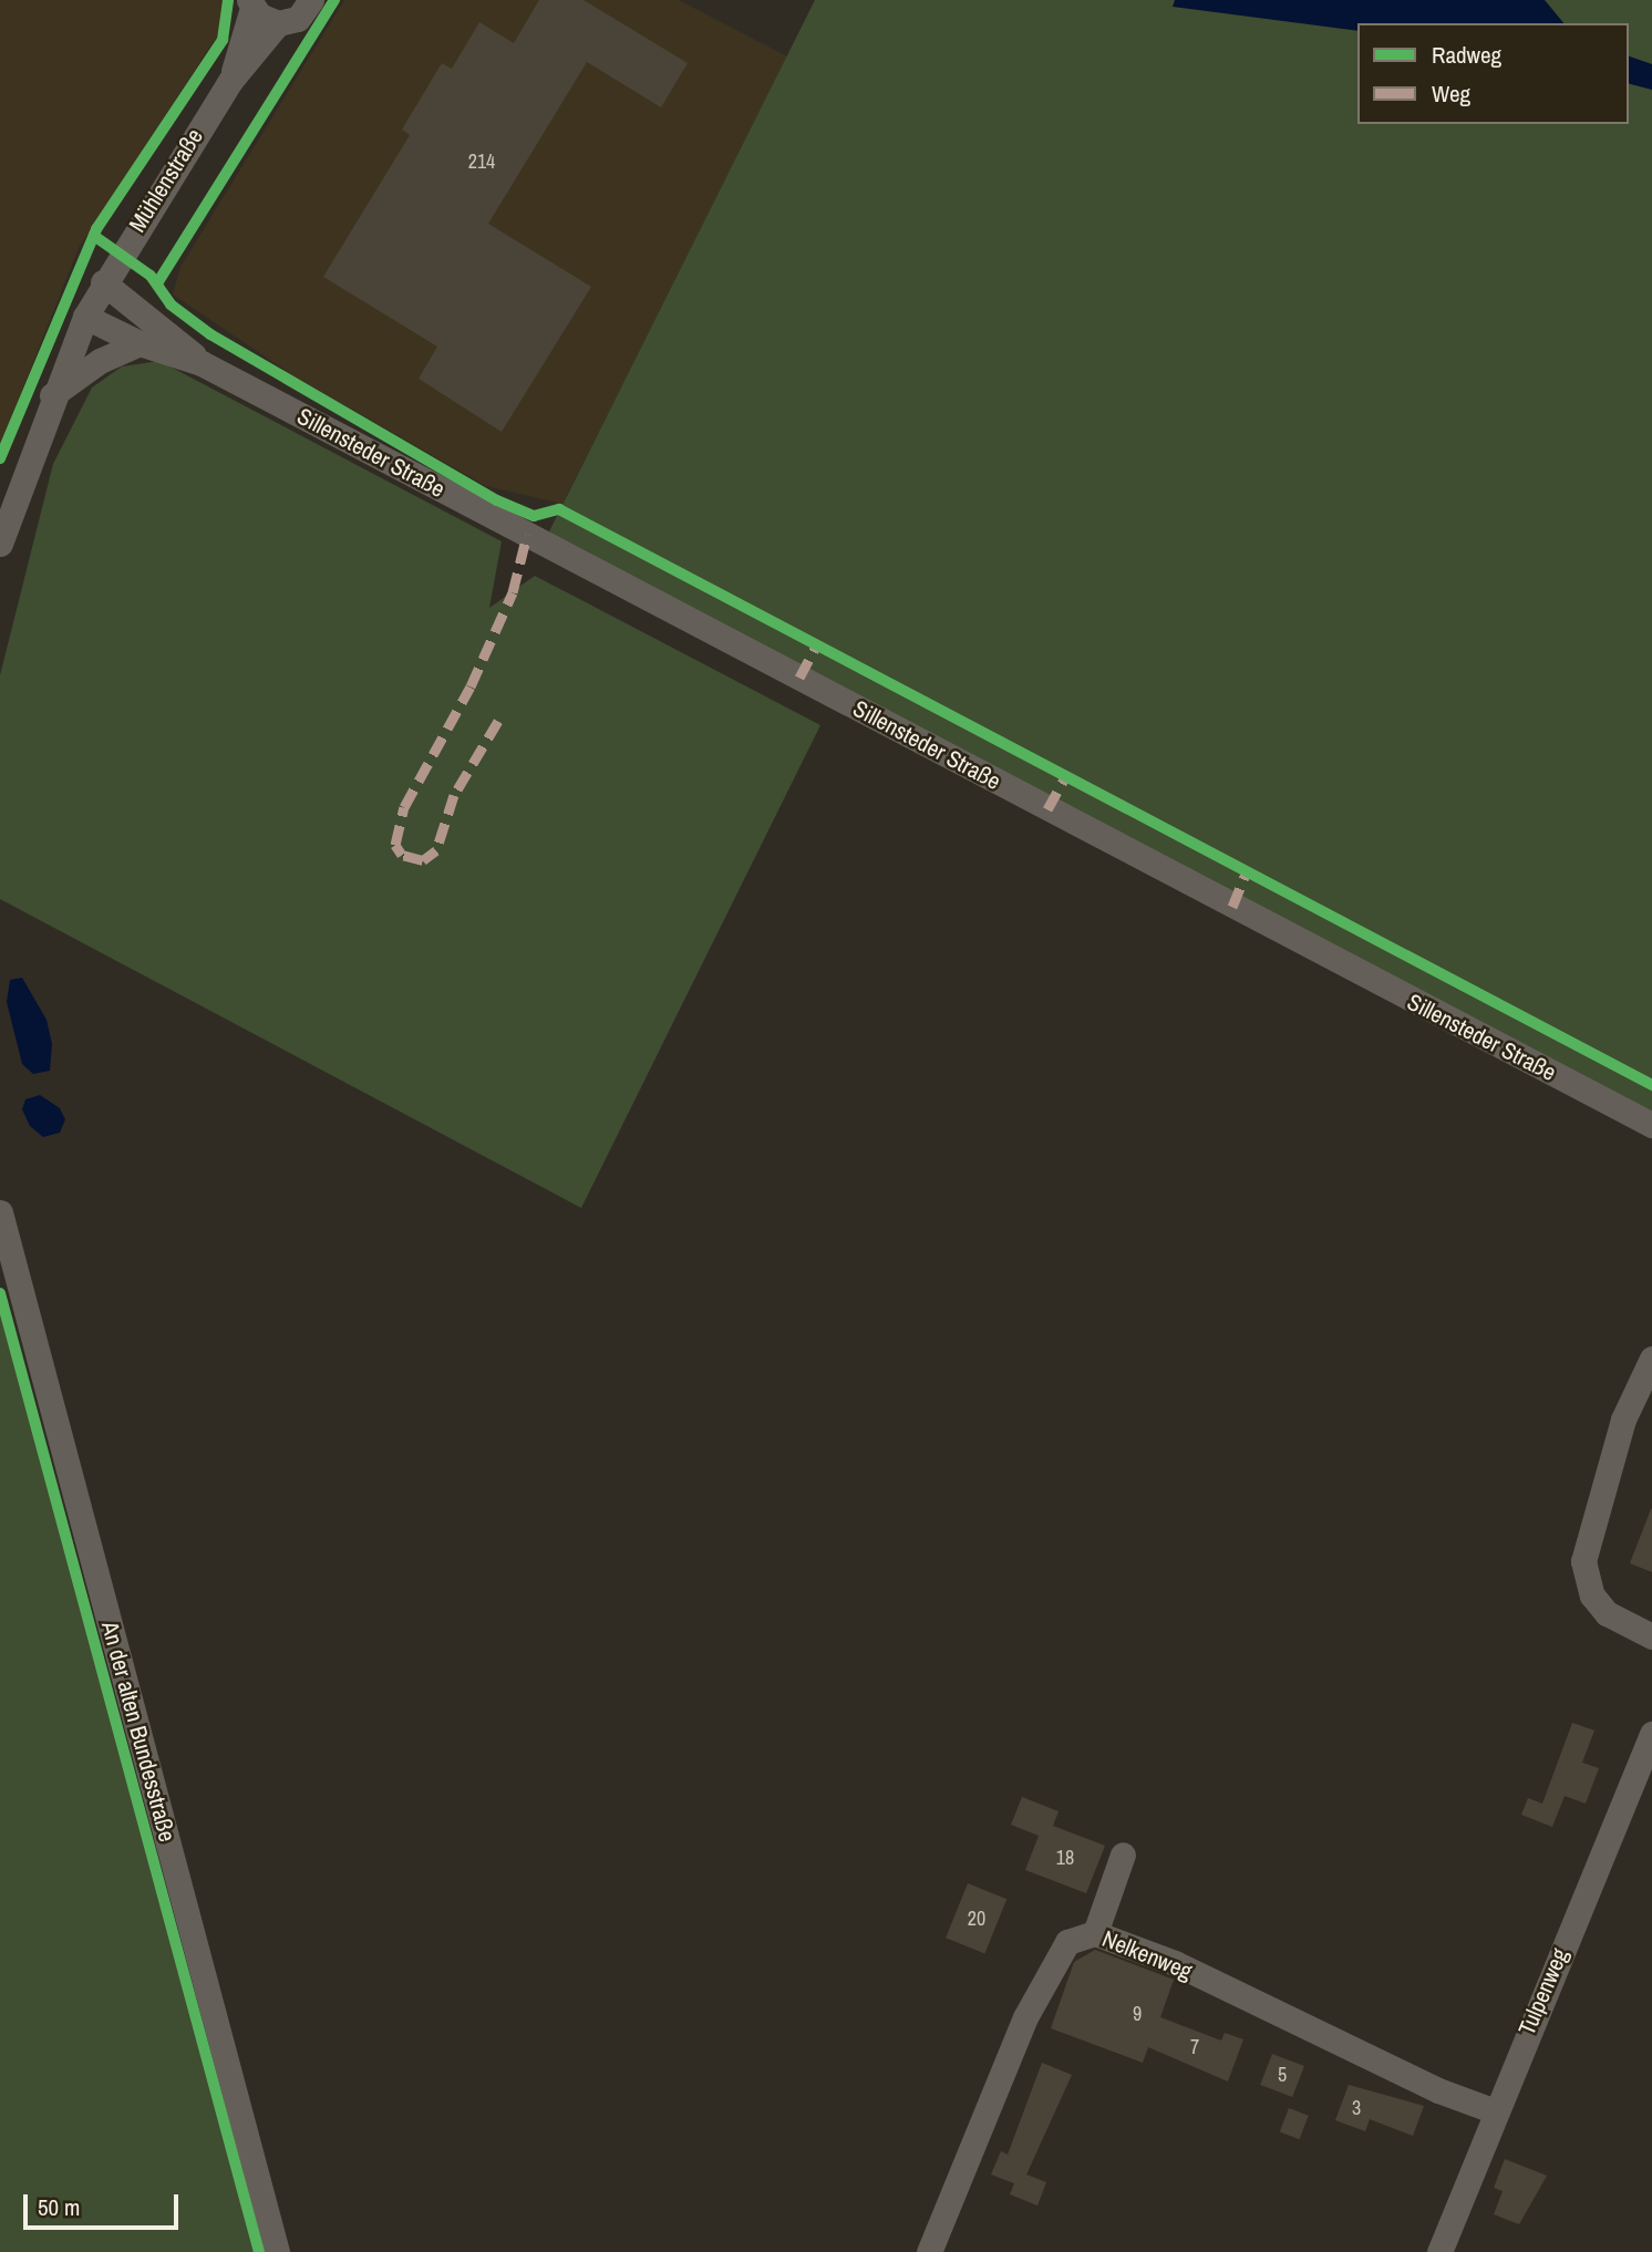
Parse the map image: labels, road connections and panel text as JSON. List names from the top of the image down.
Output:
{
  "streets": {
    "street": [
      "Mühlenstraße",
      "Sillensteder Straße",
      "An der alten Bundesstraße",
      "Nelkenweg",
      "Tulpenweg"
    ]
  },
  "crossings": [
    ["Mühlenstraße", "Sillensteder Straße"],
    ["Nelkenweg", "Tulpenweg"]
  ],
  "house_numbers": [
    "214",
    "18",
    "20",
    "9",
    "7",
    "5",
    "3"
  ],
  "legend": ["Radweg", "Weg"],
  "scale_bar": "50 m"
}
